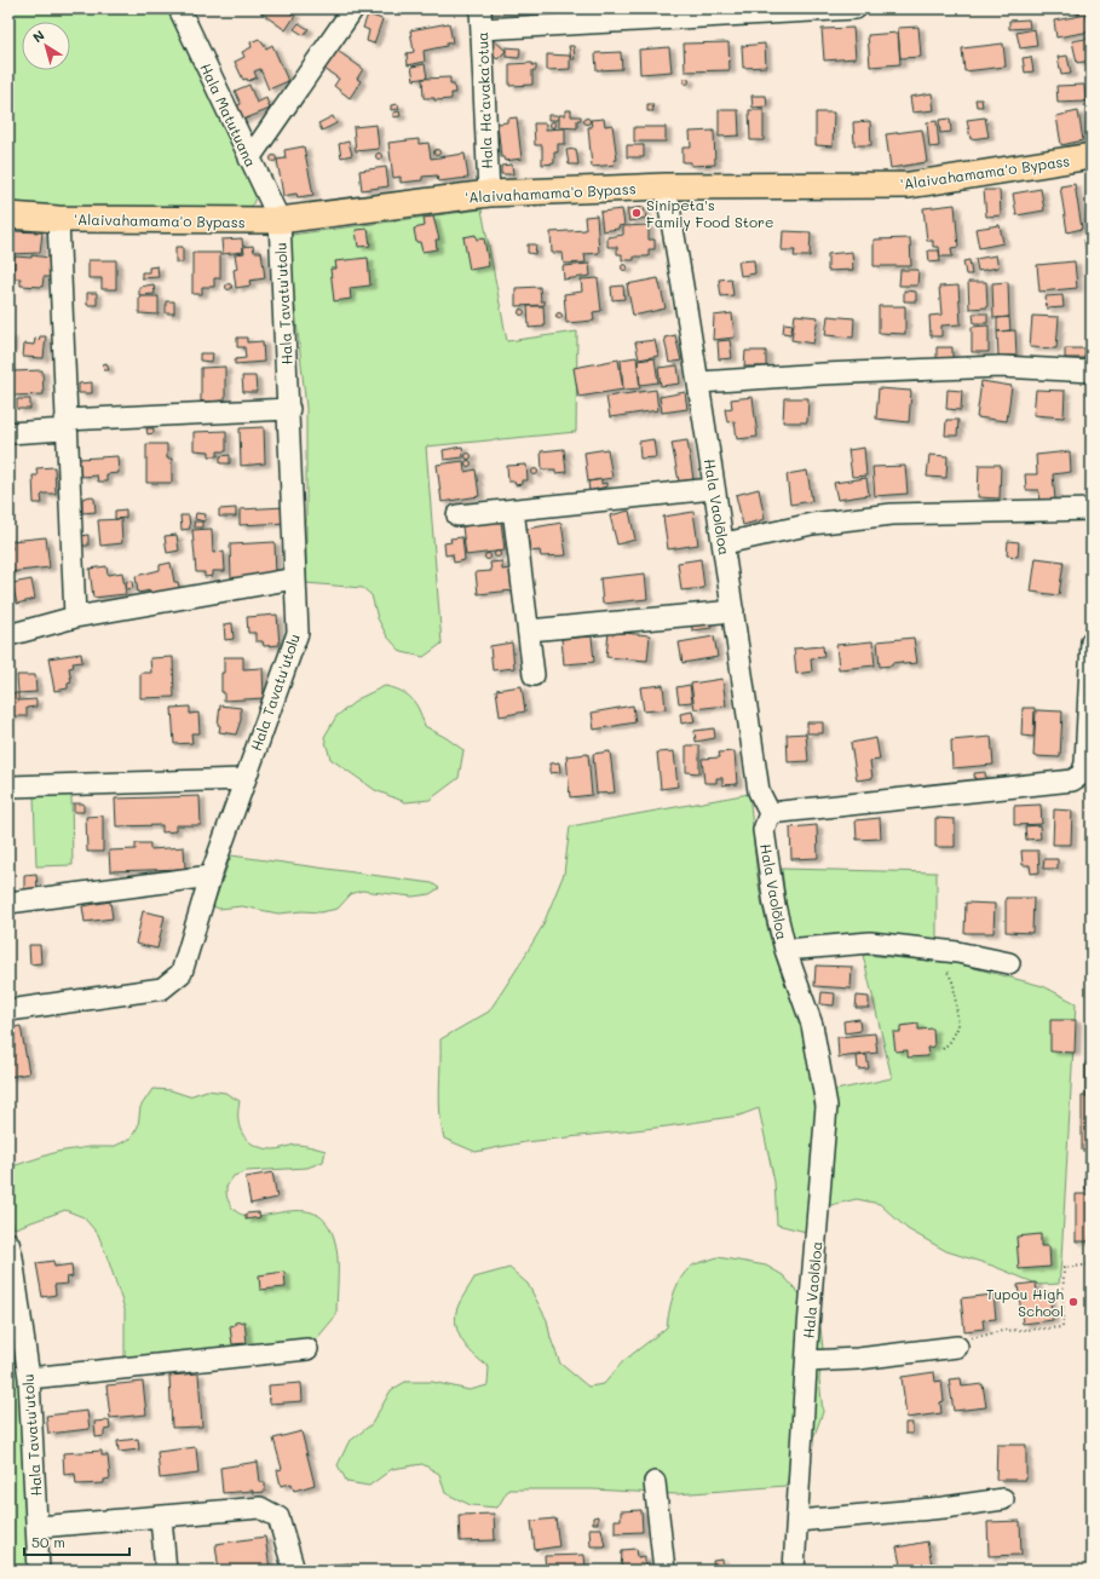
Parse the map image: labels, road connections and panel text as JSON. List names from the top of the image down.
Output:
{
  "streets": {
    "main road": ["'Alaivahamama'o Bypass"],
    "street": [
      "Hala Ha'avaka'otua",
      "Hala Matutuana",
      "Hala Tavatu'utolu",
      "Hala Vaolōloa"
    ]
  },
  "crossings": [
    ["Hala Ha'avaka'otua", "'Alaivahamama'o Bypass"],
    ["Hala Matutuana", "'Alaivahamama'o Bypass"],
    ["Hala Matutuana", "Hala Tavatu'utolu"],
    ["'Alaivahamama'o Bypass", "Hala Tavatu'utolu"],
    ["'Alaivahamama'o Bypass", "Hala Vaolōloa"]
  ],
  "places": ["Sinipeta's Family Food Store", "Tupou High School"],
  "scale_bar": "50 m",
  "north": "top left"
}
